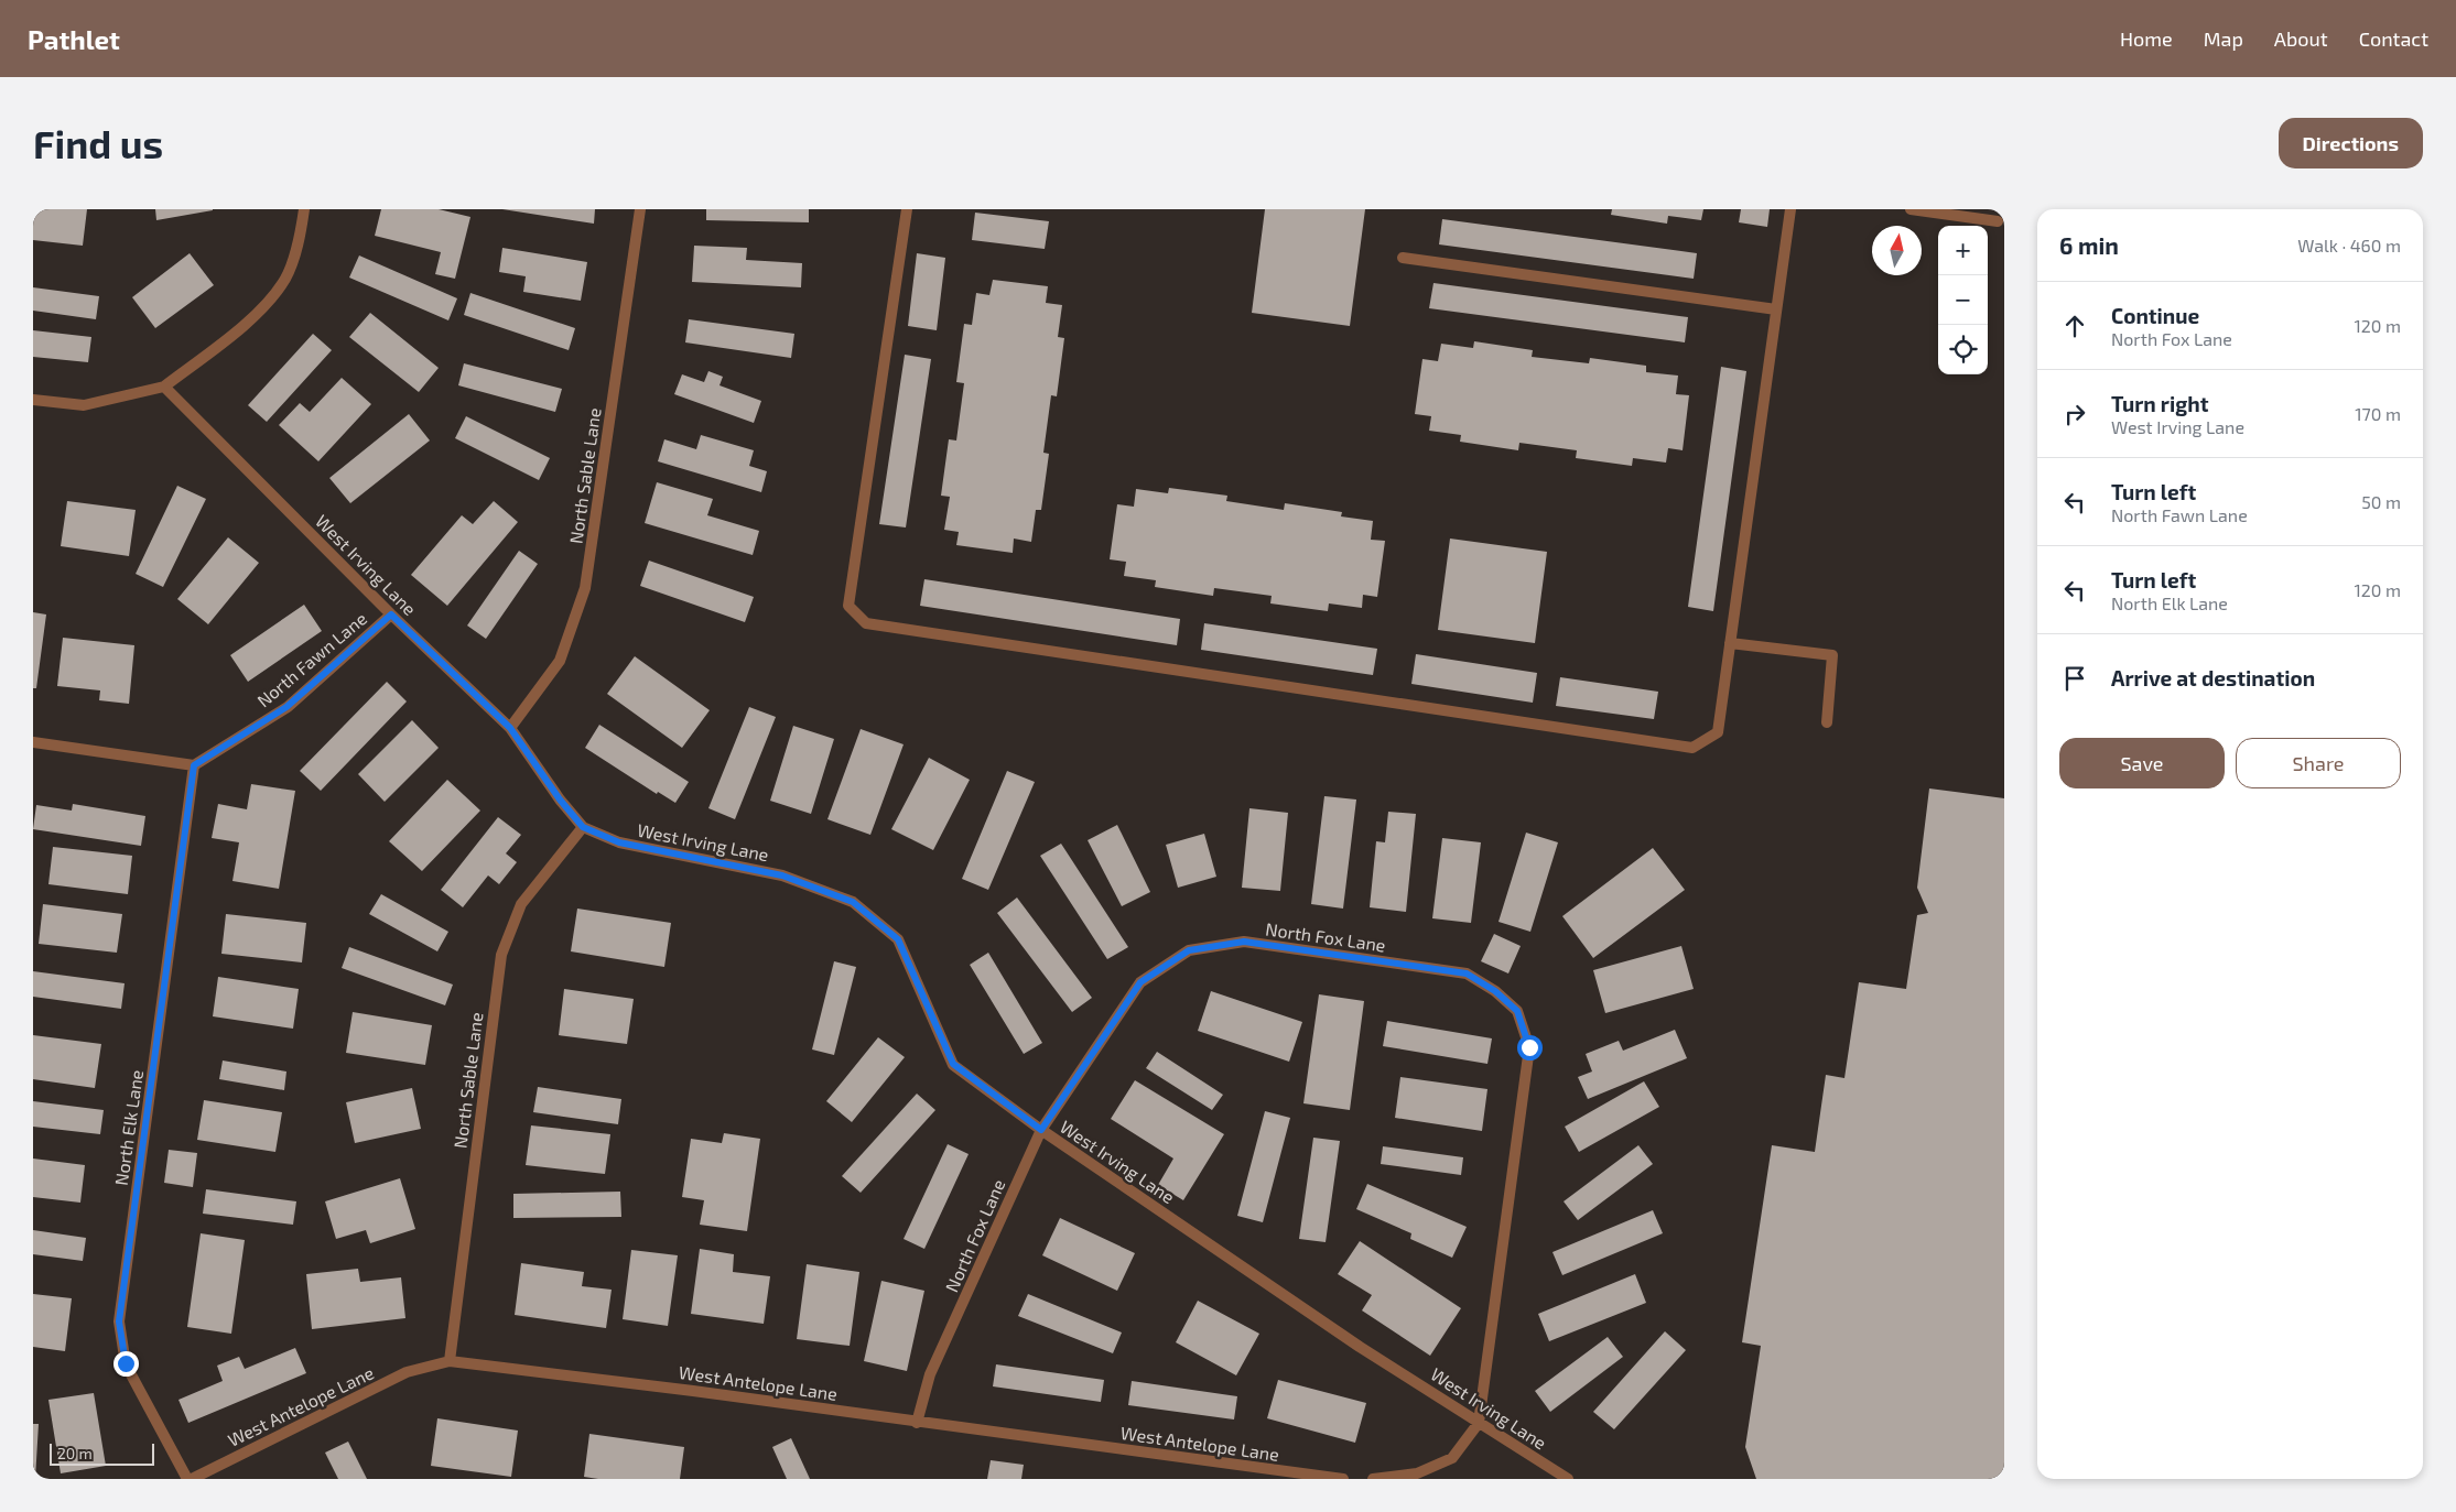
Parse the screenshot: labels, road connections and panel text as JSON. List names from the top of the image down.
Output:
{
  "streets": {
    "street": [
      "North Sable Lane",
      "West Irving Lane",
      "North Fawn Lane",
      "North Fox Lane",
      "North Elk Lane",
      "West Antelope Lane"
    ]
  },
  "crossings": [
    ["North Sable Lane", "West Irving Lane"],
    ["North Sable Lane", "West Antelope Lane"],
    ["West Irving Lane", "North Fawn Lane"],
    ["West Irving Lane", "North Fox Lane"],
    ["North Fawn Lane", "North Elk Lane"],
    ["North Fox Lane", "West Antelope Lane"],
    ["North Elk Lane", "West Antelope Lane"]
  ],
  "scale_bar": "20 m",
  "north": "top",
  "page": {
    "header": "Pathlet",
    "nav": [
      "Home",
      "Map",
      "About",
      "Contact"
    ],
    "buttons": [
      "Directions",
      ["Save", "Share"]
    ],
    "title": "Find us",
    "heading": ["6 min", "Walk · 460 m"],
    "map_buttons": ["+", "−"],
    "list": [
      ["Continue", "North Fox Lane", "120 m"],
      ["Turn right", "West Irving Lane", "170 m"],
      ["Turn left", "North Fawn Lane", "50 m"],
      ["Turn left", "North Elk Lane", "120 m"],
      "Arrive at destination"
    ],
    "scale": "20 m"
  }
}
